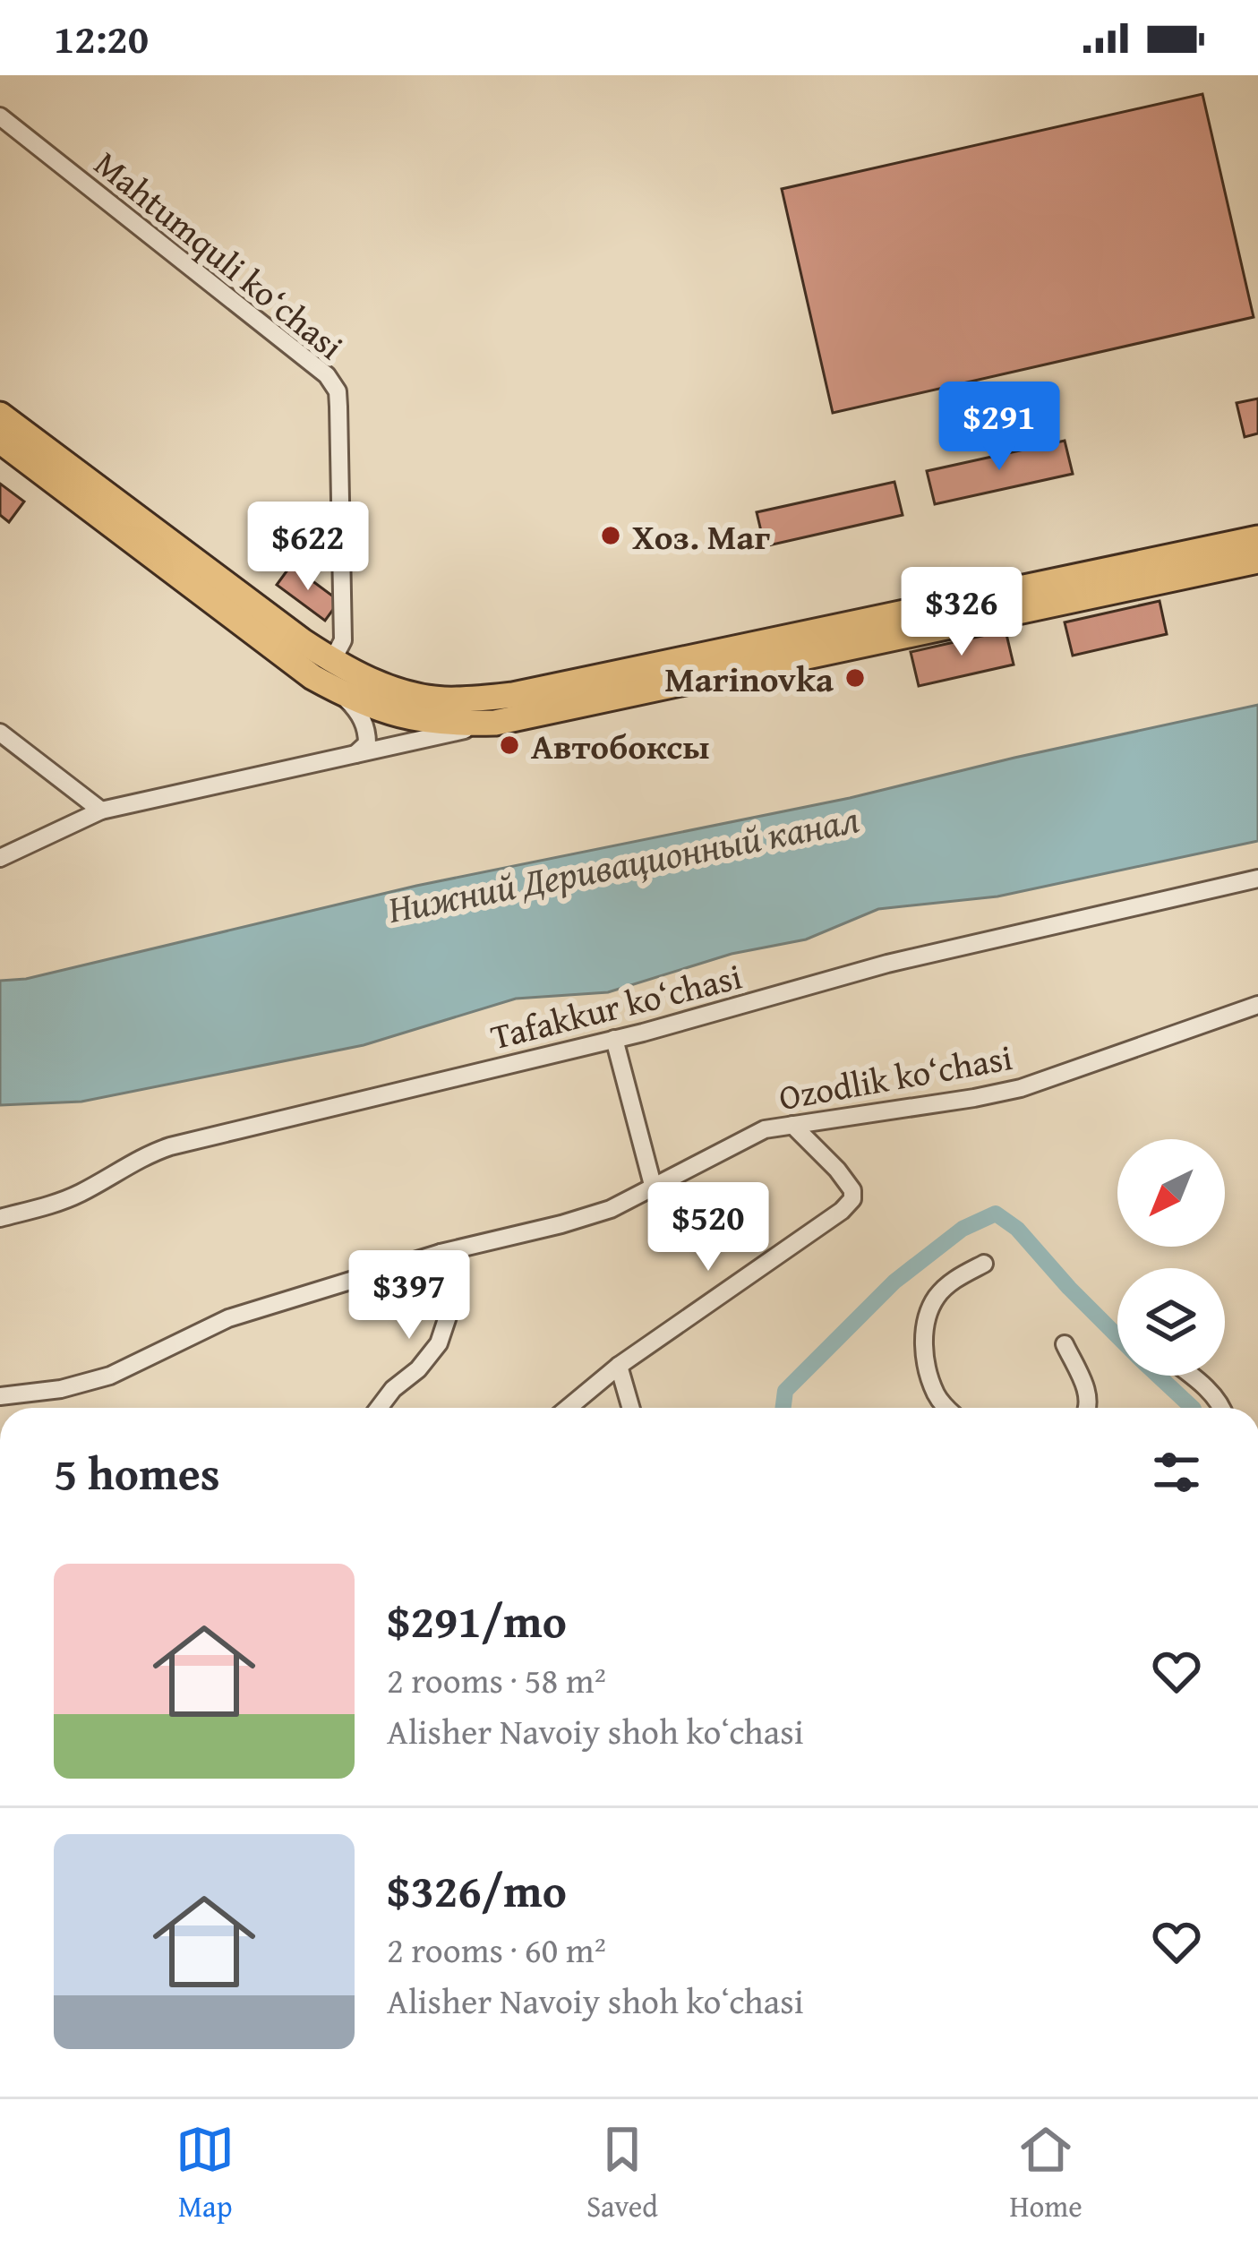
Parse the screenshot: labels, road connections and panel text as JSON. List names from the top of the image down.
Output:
{
  "streets": {
    "street": ["Mahtumquli ko‘chasi", "Tafakkur ko‘chasi", "Ozodlik ko‘chasi"]
  },
  "water": ["Нижний Деривационный канал"],
  "places": ["Хоз. Маг", "Marinovka", "Автобоксы"],
  "north": "bottom left",
  "page": {
    "status": "12:20",
    "price": [
      "$291",
      "$622",
      "$326",
      "$520",
      "$397"
    ],
    "heading": "5 homes",
    "list": [
      {
        "name": "$291/mo",
        "note": "2 rooms · 58 m² · Alisher Navoiy shoh koʻchasi"
      },
      {
        "name": "$326/mo",
        "note": "2 rooms · 60 m² · Alisher Navoiy shoh koʻchasi"
      }
    ],
    "tabs": ["Map", "Saved", "Home"]
  }
}
